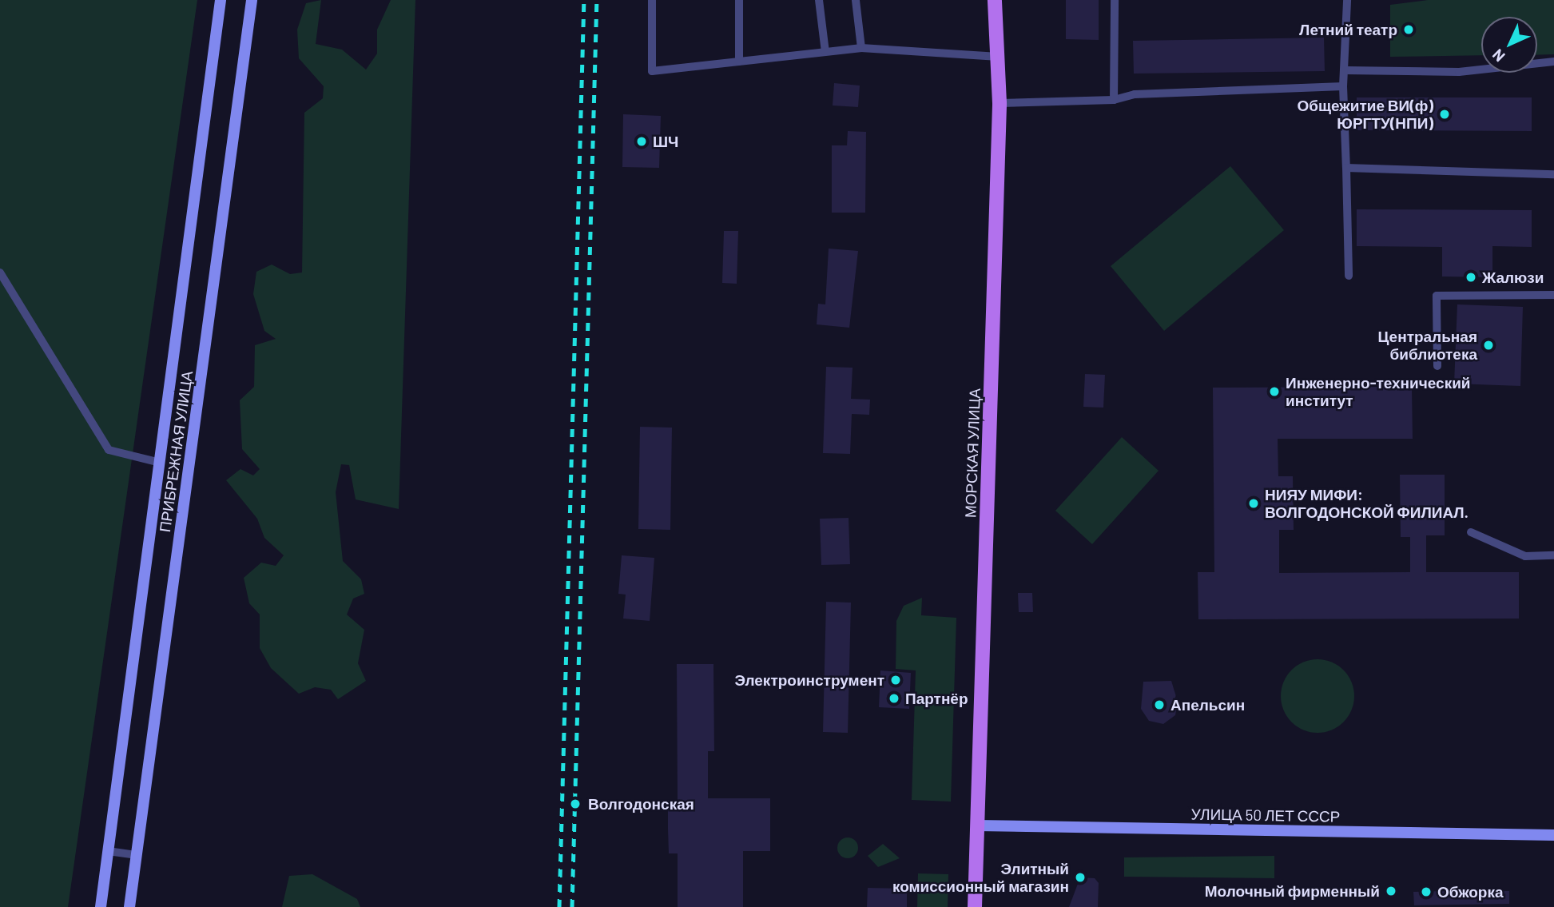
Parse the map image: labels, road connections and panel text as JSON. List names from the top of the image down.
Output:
{
  "streets": {
    "main road": ["ПРИБРЕЖНАЯ УЛИЦА", "МОРСКАЯ УЛИЦА", "УЛИЦА 50 ЛЕТ СССР"]
  },
  "crossings": [
    ["МОРСКАЯ УЛИЦА", "УЛИЦА 50 ЛЕТ СССР"]
  ],
  "places": [
    "Летний театр",
    "Общежитие ВИ(ф) ЮРГТУ(НПИ)",
    "ШЧ",
    "Жалюзи",
    "Центральная библиотека",
    "Инженерно-технический институт",
    "НИЯУ МИФИ: ВОЛГОДОНСКОЙ ФИЛИАЛ.",
    "Электроинструмент",
    "Партнёр",
    "Апельсин",
    "Волгодонская",
    "Элитный комиссионный магазин",
    "Молочный фирменный",
    "Обжорка"
  ],
  "north": "bottom left"
}
